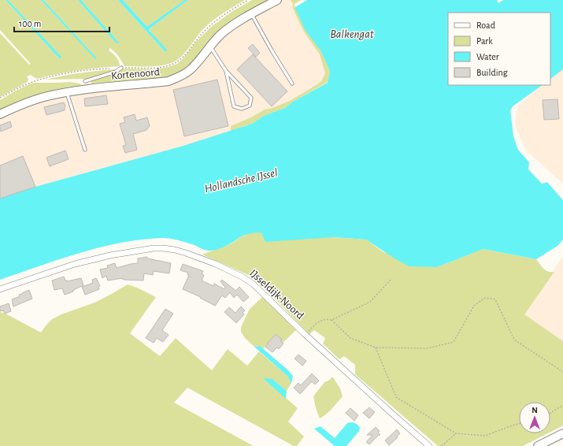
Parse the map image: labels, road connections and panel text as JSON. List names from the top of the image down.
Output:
{
  "streets": {
    "street": ["Kortenoord", "IJsseldijk-Noord"]
  },
  "water": ["Balkengat", "Hollandsche IJssel"],
  "legend": [
    "Road",
    "Park",
    "Water",
    "Building"
  ],
  "scale_bar": "100 m",
  "north": "top"
}
